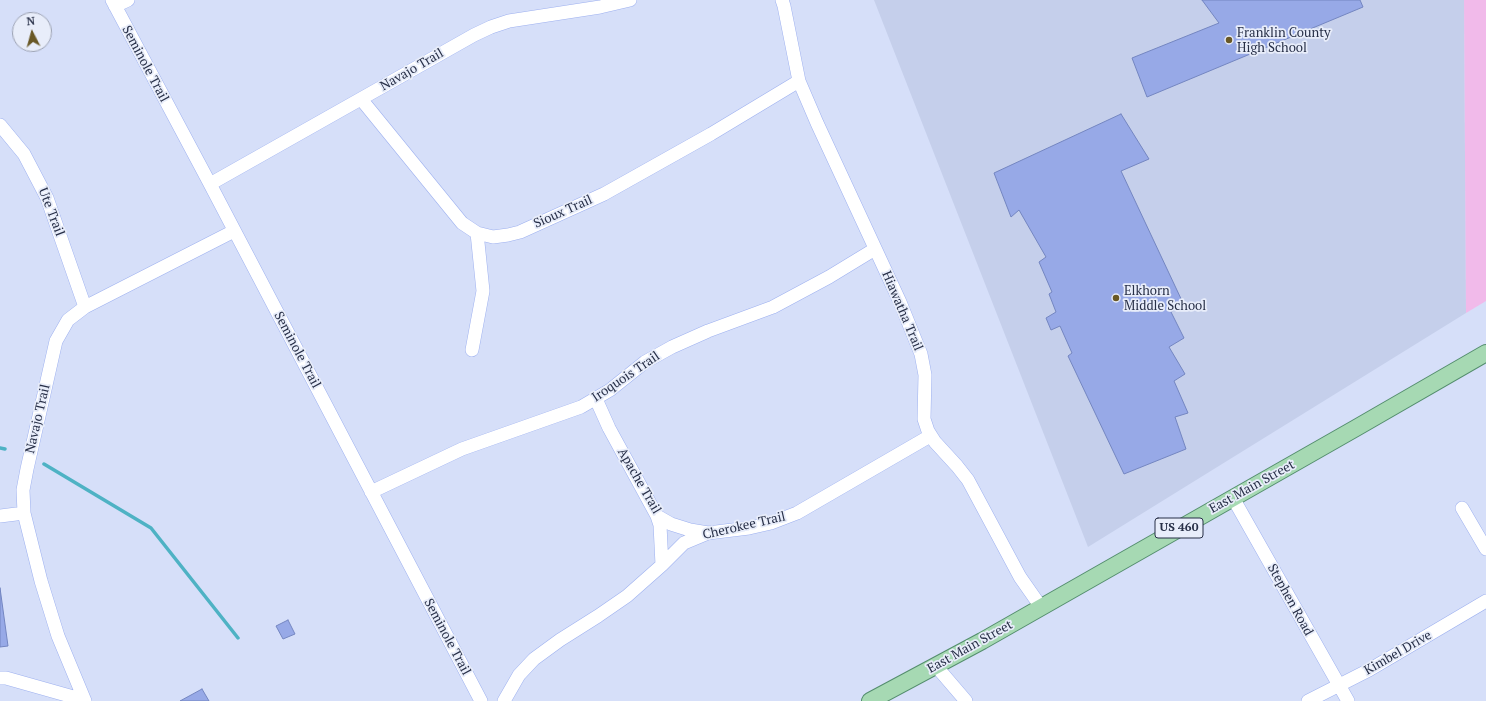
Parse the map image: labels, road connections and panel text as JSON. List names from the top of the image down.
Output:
{
  "streets": {
    "main road": ["East Main Street", "US 460"],
    "street": [
      "Seminole Trail",
      "Navajo Trail",
      "Ute Trail",
      "Sioux Trail",
      "Hiawatha Trail",
      "Iroquois Trail",
      "Apache Trail",
      "Cherokee Trail",
      "Stephen Road",
      "Kimbel Drive"
    ]
  },
  "crossings": [
    ["Seminole Trail", "Navajo Trail"],
    ["Seminole Trail", "Iroquois Trail"],
    ["Navajo Trail", "Ute Trail"],
    ["Navajo Trail", "Sioux Trail"],
    ["Sioux Trail", "Hiawatha Trail"],
    ["Hiawatha Trail", "Iroquois Trail"],
    ["Hiawatha Trail", "East Main Street"],
    ["Hiawatha Trail", "Cherokee Trail"],
    ["Iroquois Trail", "Apache Trail"],
    ["Apache Trail", "Cherokee Trail"],
    ["East Main Street", "Stephen Road"],
    ["Stephen Road", "Kimbel Drive"]
  ],
  "places": ["Franklin County High School", "Elkhorn Middle School"],
  "north": "top"
}
